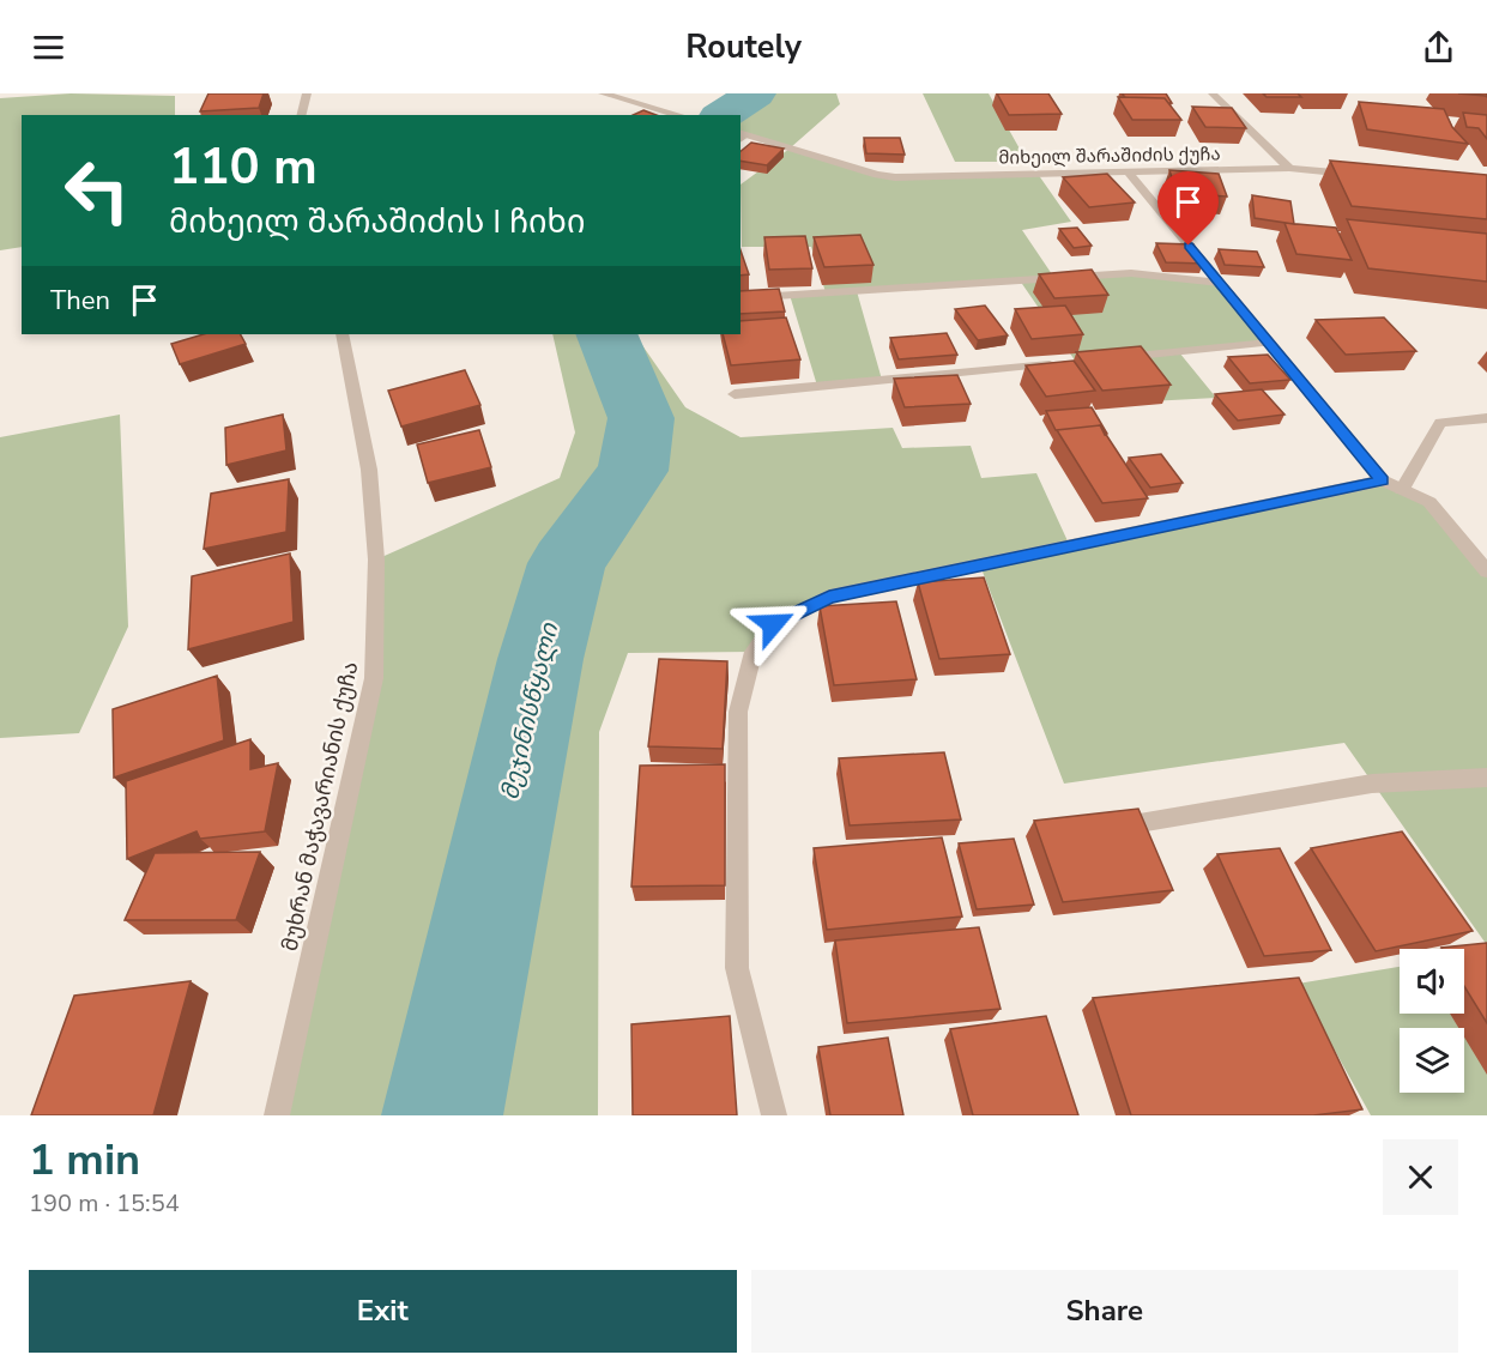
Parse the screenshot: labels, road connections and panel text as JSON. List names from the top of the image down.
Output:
{
  "streets": {
    "street": ["მიხეილ შარაშიძის ქუჩა", "მუხრან მაჭავარიანის ქუჩა"]
  },
  "water": ["მეჯინისწყალი"],
  "page": {
    "header": "Routely",
    "turn": ["110 m", "მიხეილ შარაშიძის I ჩიხი"],
    "then": "Then",
    "heading": ["1 min", "190 m · 15:54"],
    "buttons": ["Exit", "Share"]
  }
}
